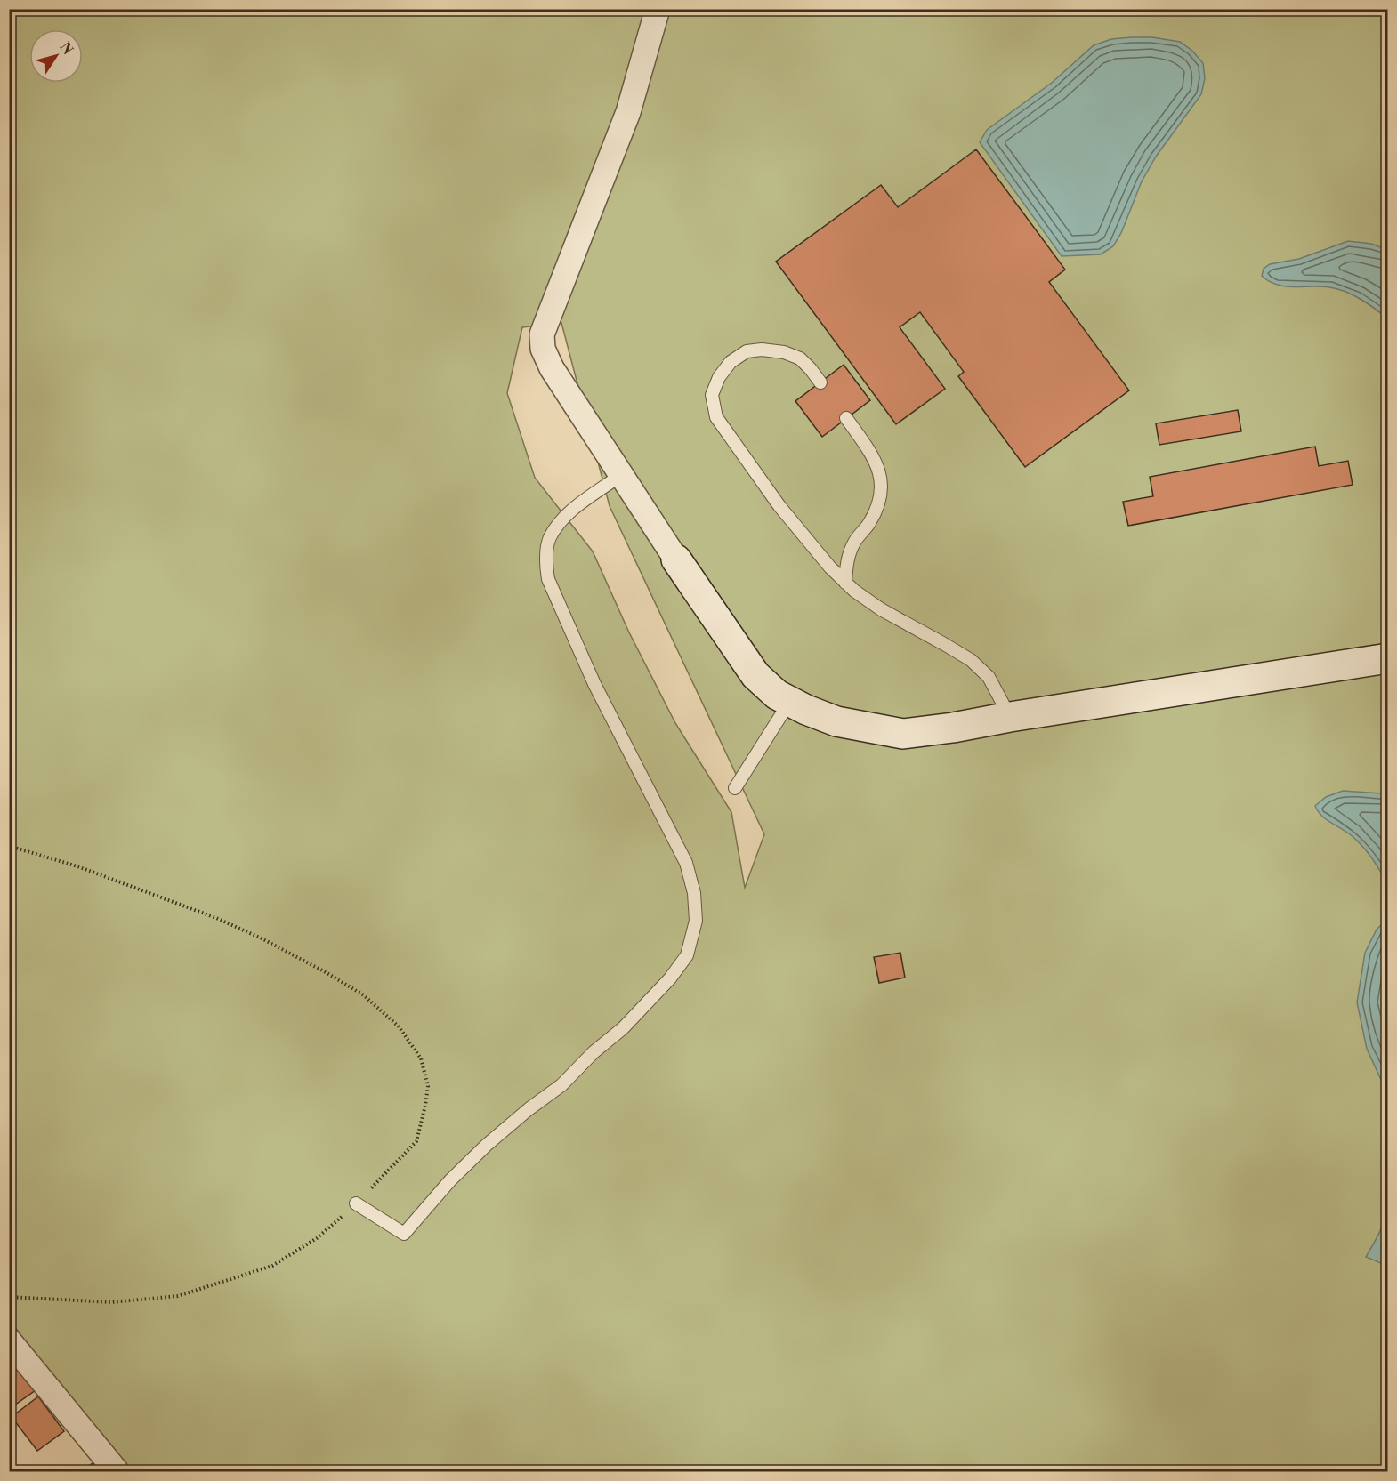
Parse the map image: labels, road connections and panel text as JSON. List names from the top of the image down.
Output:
{
  "north": "top right"
}
